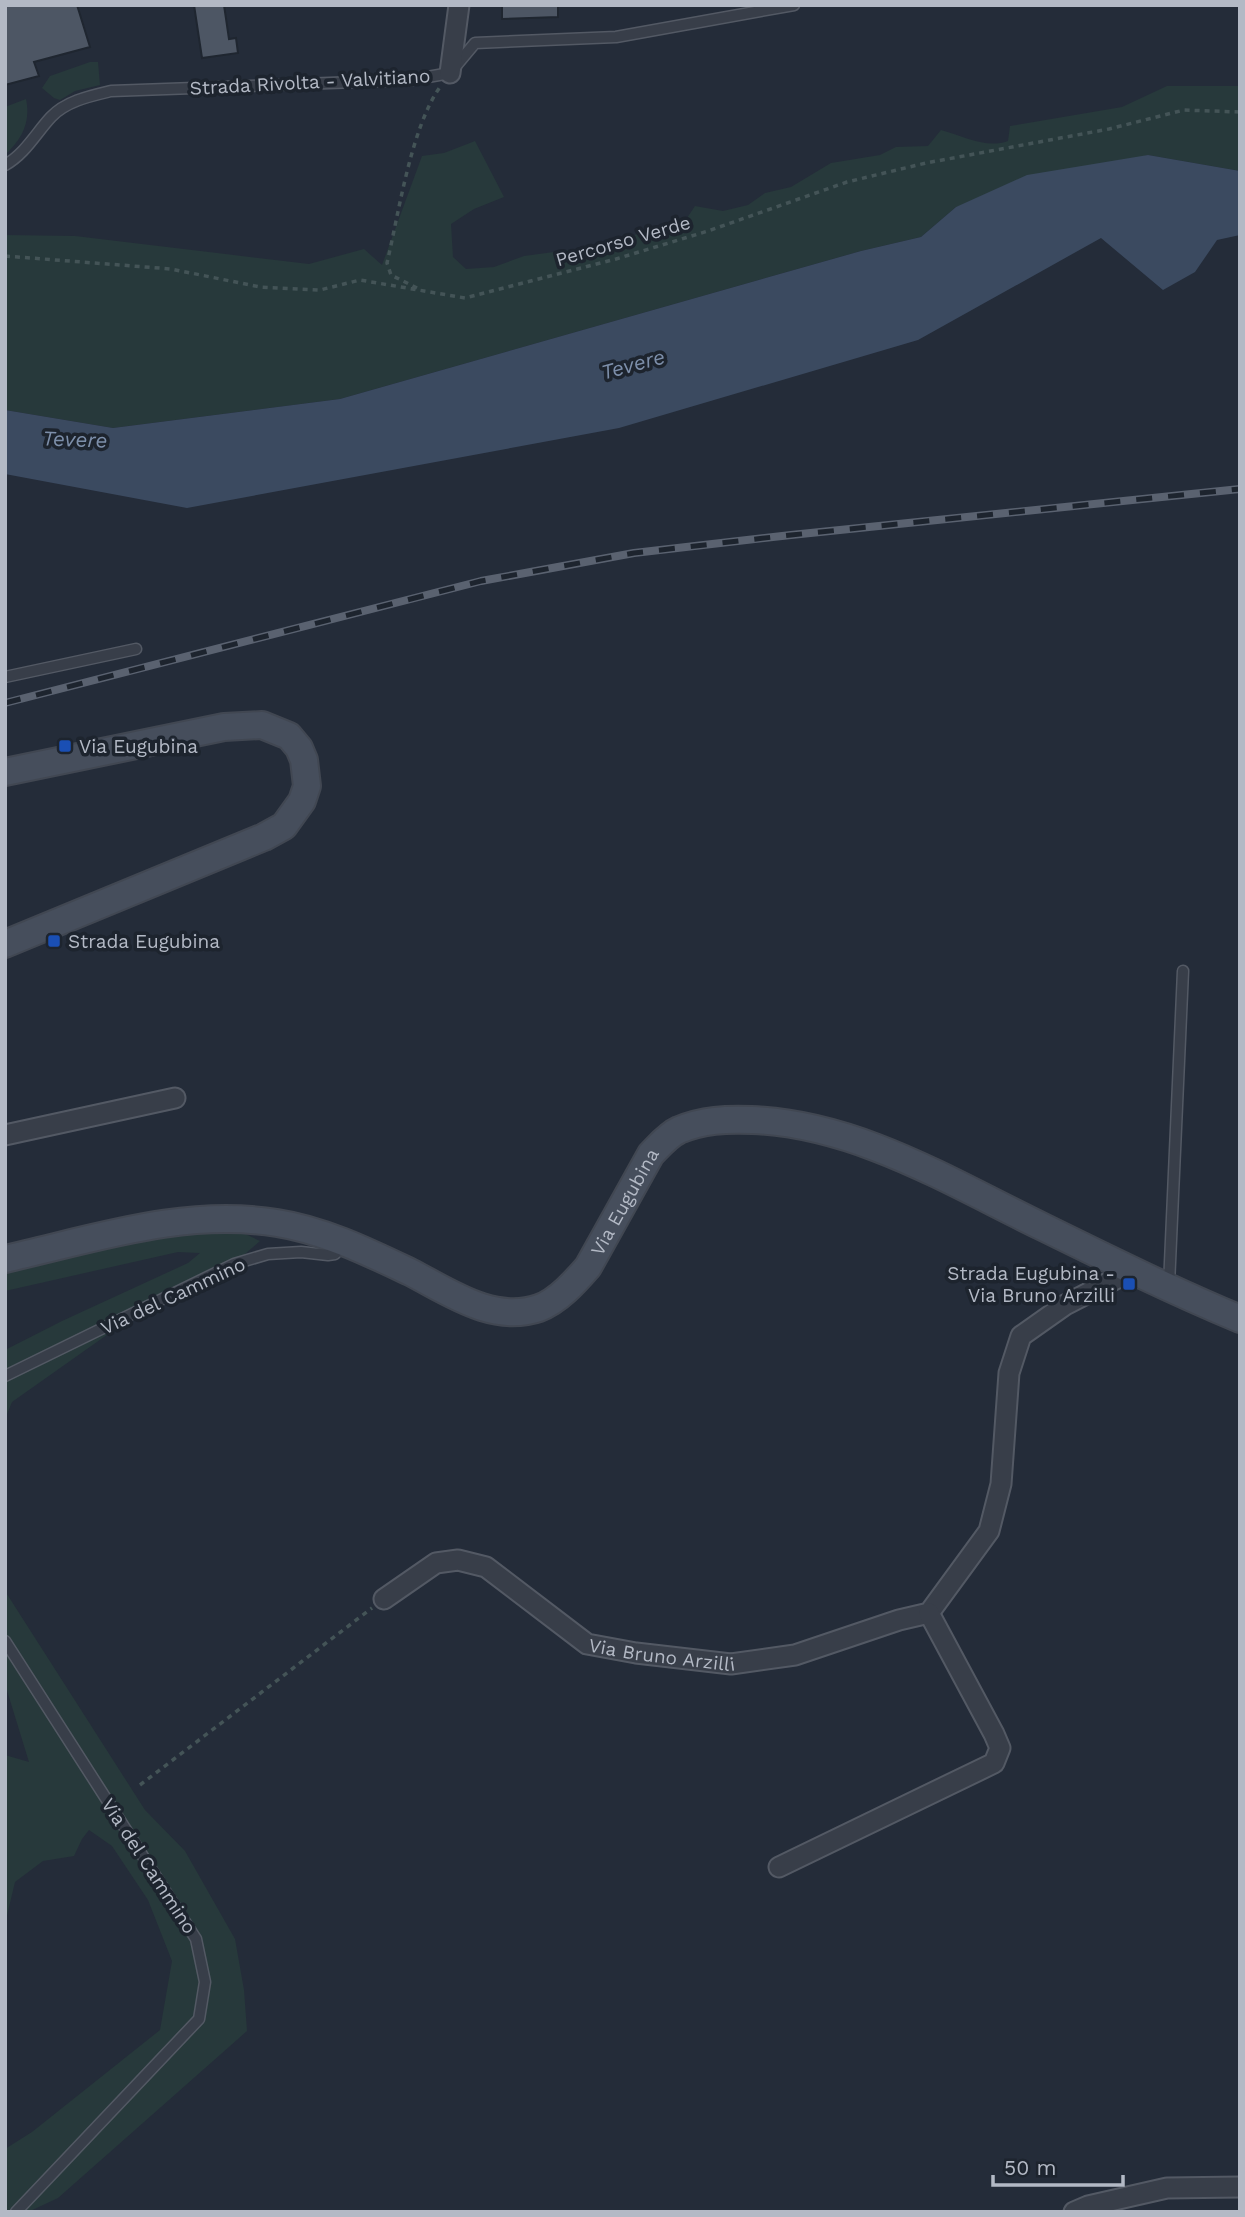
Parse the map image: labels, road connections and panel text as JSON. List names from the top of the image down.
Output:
{
  "streets": {
    "street": ["Via Eugubina", "Via Bruno Arzilli"],
    "lane": ["Strada Rivolta - Valvitiano", "Via del Cammino"],
    "path": ["Percorso Verde"]
  },
  "crossings": [
    ["Via Eugubina", "Via del Cammino"]
  ],
  "water": ["Tevere"],
  "places": {
    "transit": ["Via Eugubina", "Strada Eugubina", "Strada Eugubina - Via Bruno Arzilli"]
  },
  "scale_bar": "50 m"
}
